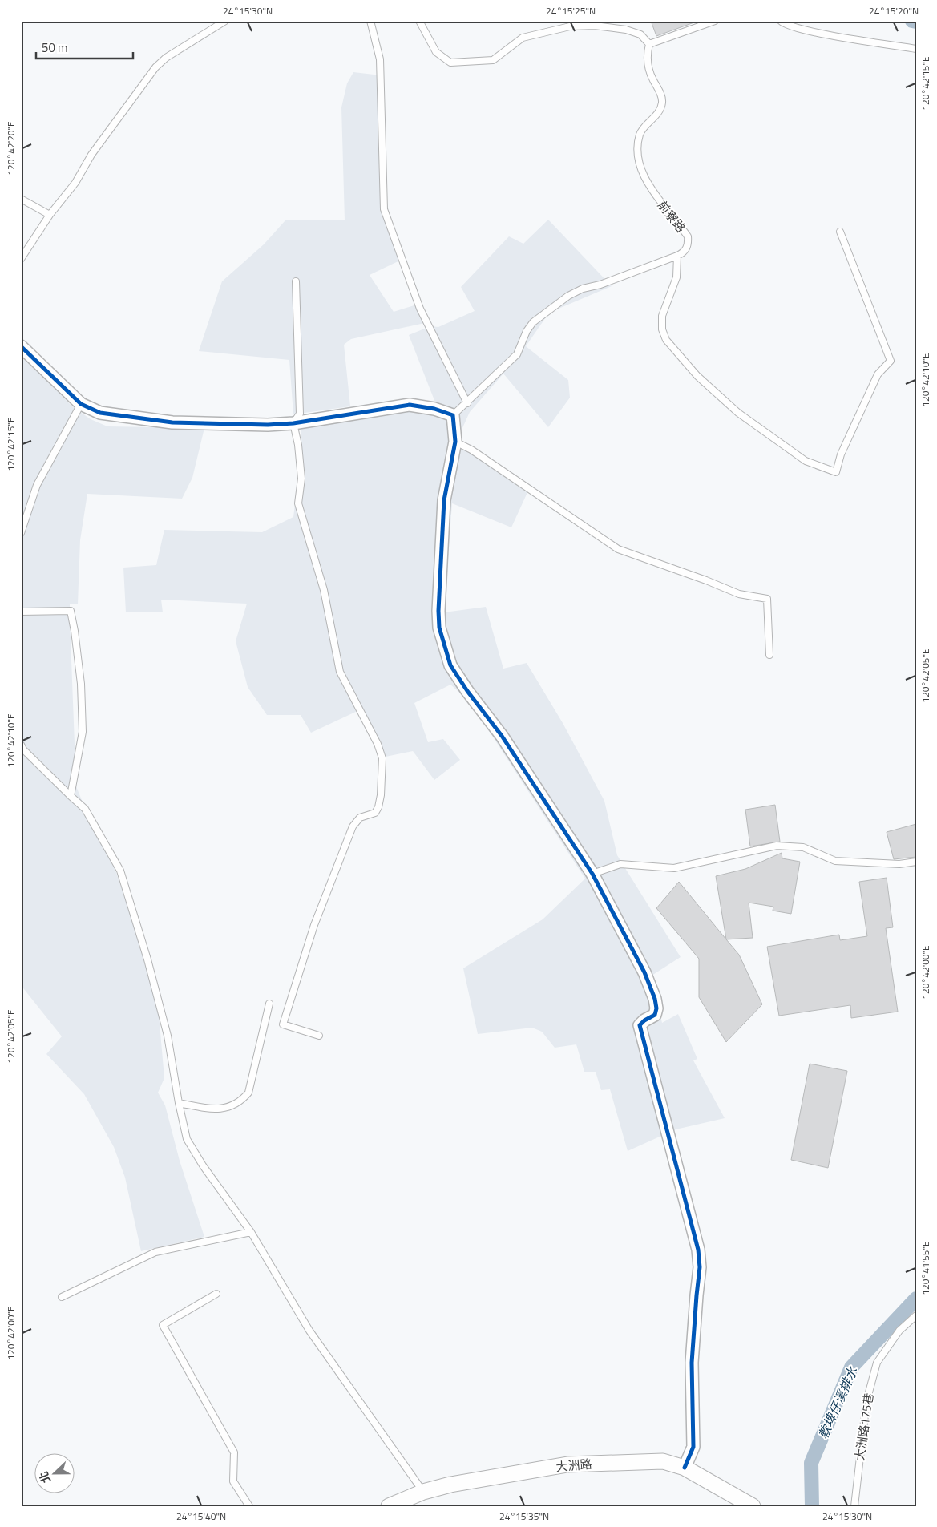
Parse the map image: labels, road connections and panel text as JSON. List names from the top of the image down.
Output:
{
  "streets": {
    "street": ["大洲路"],
    "lane": ["前寮路", "大洲路175巷"]
  },
  "water": ["軟埤仔溪排水"],
  "scale_bar": "50 m",
  "north": "left",
  "coordinates": [
    "24°15'30\"N",
    "24°15'25\"N",
    "24°15'20\"N",
    "120°42'15\"E",
    "120°42'20\"E",
    "120°42'10\"E",
    "120°42'05\"E",
    "120°42'00\"E",
    "120°41'55\"E",
    "24°15'40\"N",
    "24°15'35\"N"
  ]
}
